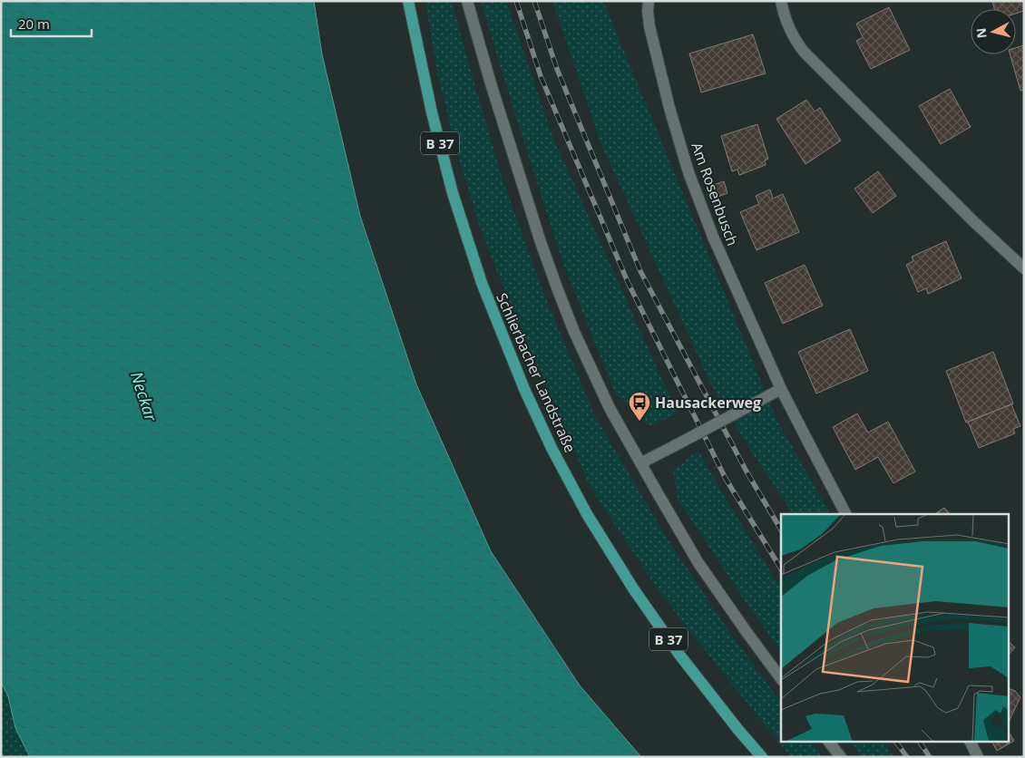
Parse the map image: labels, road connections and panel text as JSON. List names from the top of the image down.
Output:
{
  "streets": {
    "main road": ["B 37", "Schlierbacher Landstraße"],
    "street": ["Am Rosenbusch"]
  },
  "water": ["Neckar"],
  "places": {
    "bus stop": ["Hausackerweg"]
  },
  "scale_bar": "20 m",
  "north": "left"
}
